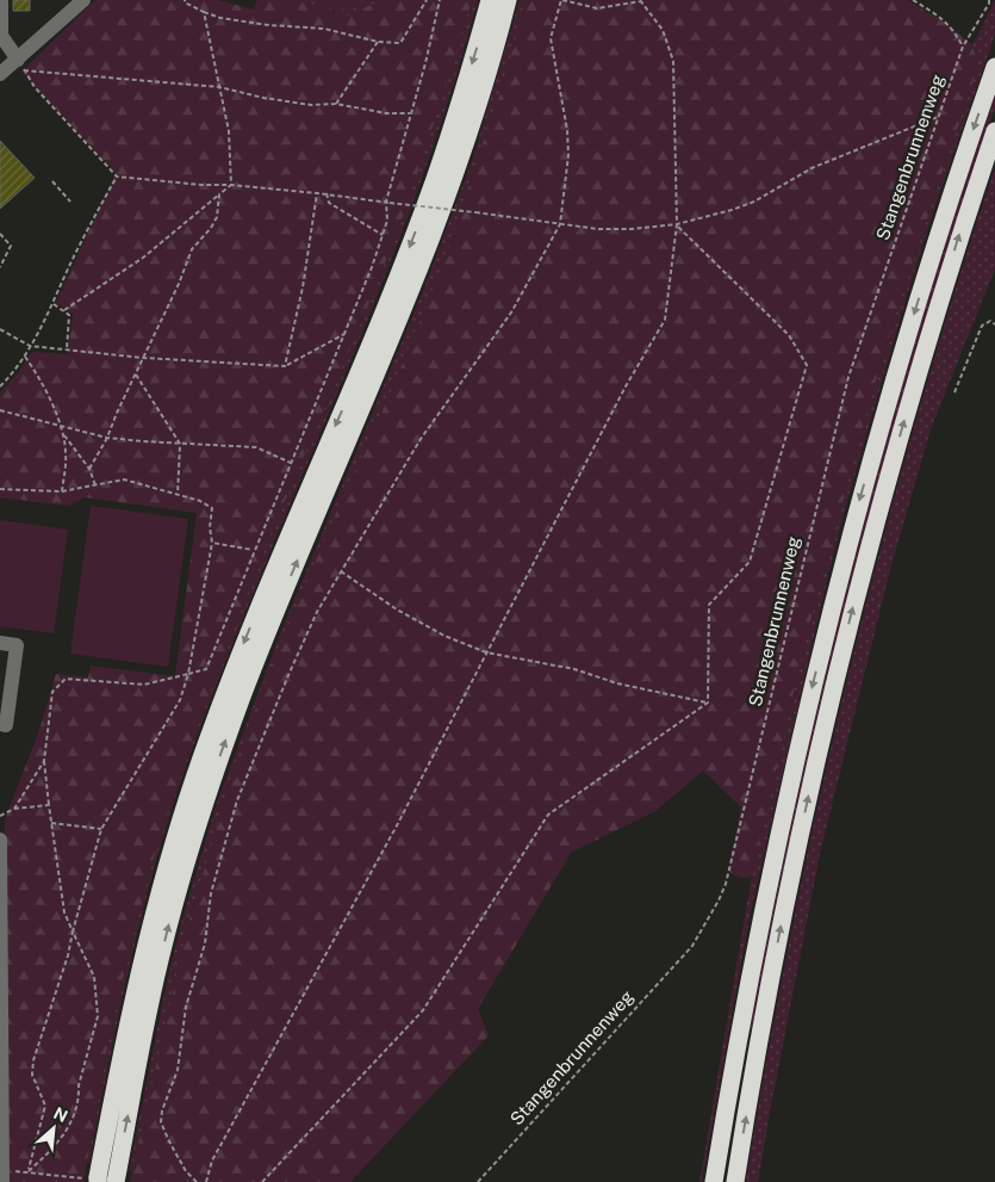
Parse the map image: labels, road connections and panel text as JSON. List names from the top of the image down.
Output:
{
  "streets": {
    "path": ["Stangenbrunnenweg"]
  },
  "north": "top right"
}
